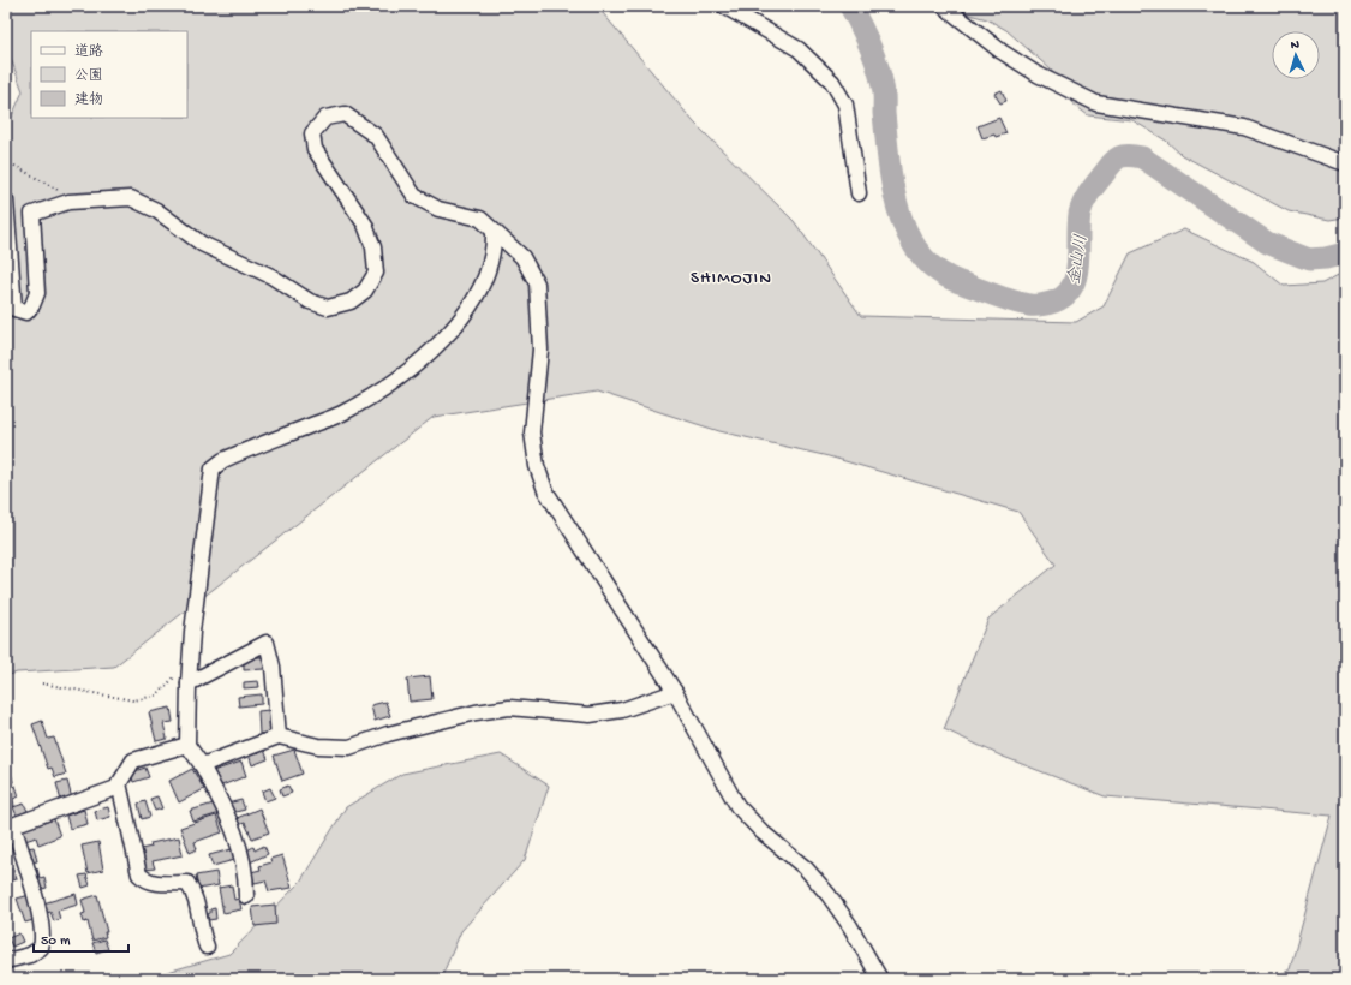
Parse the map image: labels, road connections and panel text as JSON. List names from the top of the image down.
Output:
{
  "districts": ["SHIMOJIN"],
  "water": ["金山川"],
  "legend": ["道路", "公園", "建物"],
  "scale_bar": "50 m",
  "north": "top"
}
